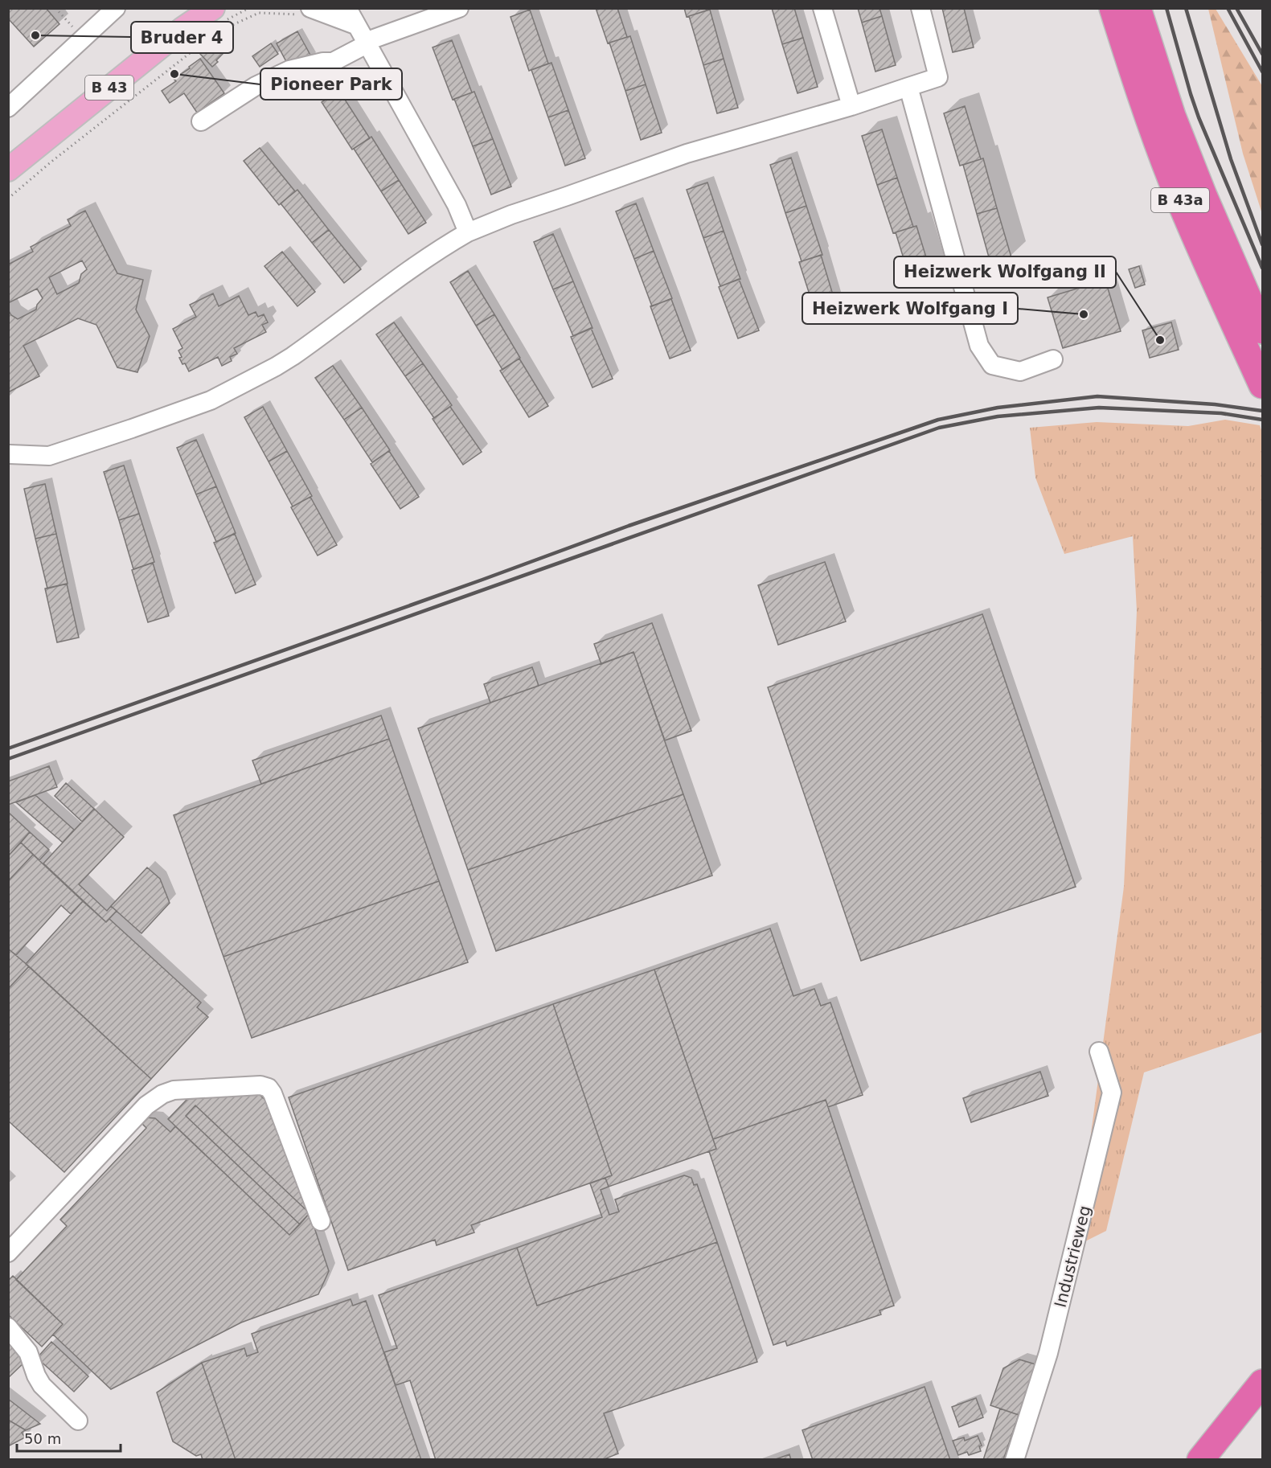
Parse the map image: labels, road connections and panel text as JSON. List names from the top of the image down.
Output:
{
  "streets": {
    "highway": ["B 43a"],
    "main road": ["B 43"],
    "street": ["Industrieweg"]
  },
  "places": [
    "Bruder 4",
    "Pioneer Park",
    "Heizwerk Wolfgang I",
    "Heizwerk Wolfgang II"
  ],
  "scale_bar": "50 m"
}
